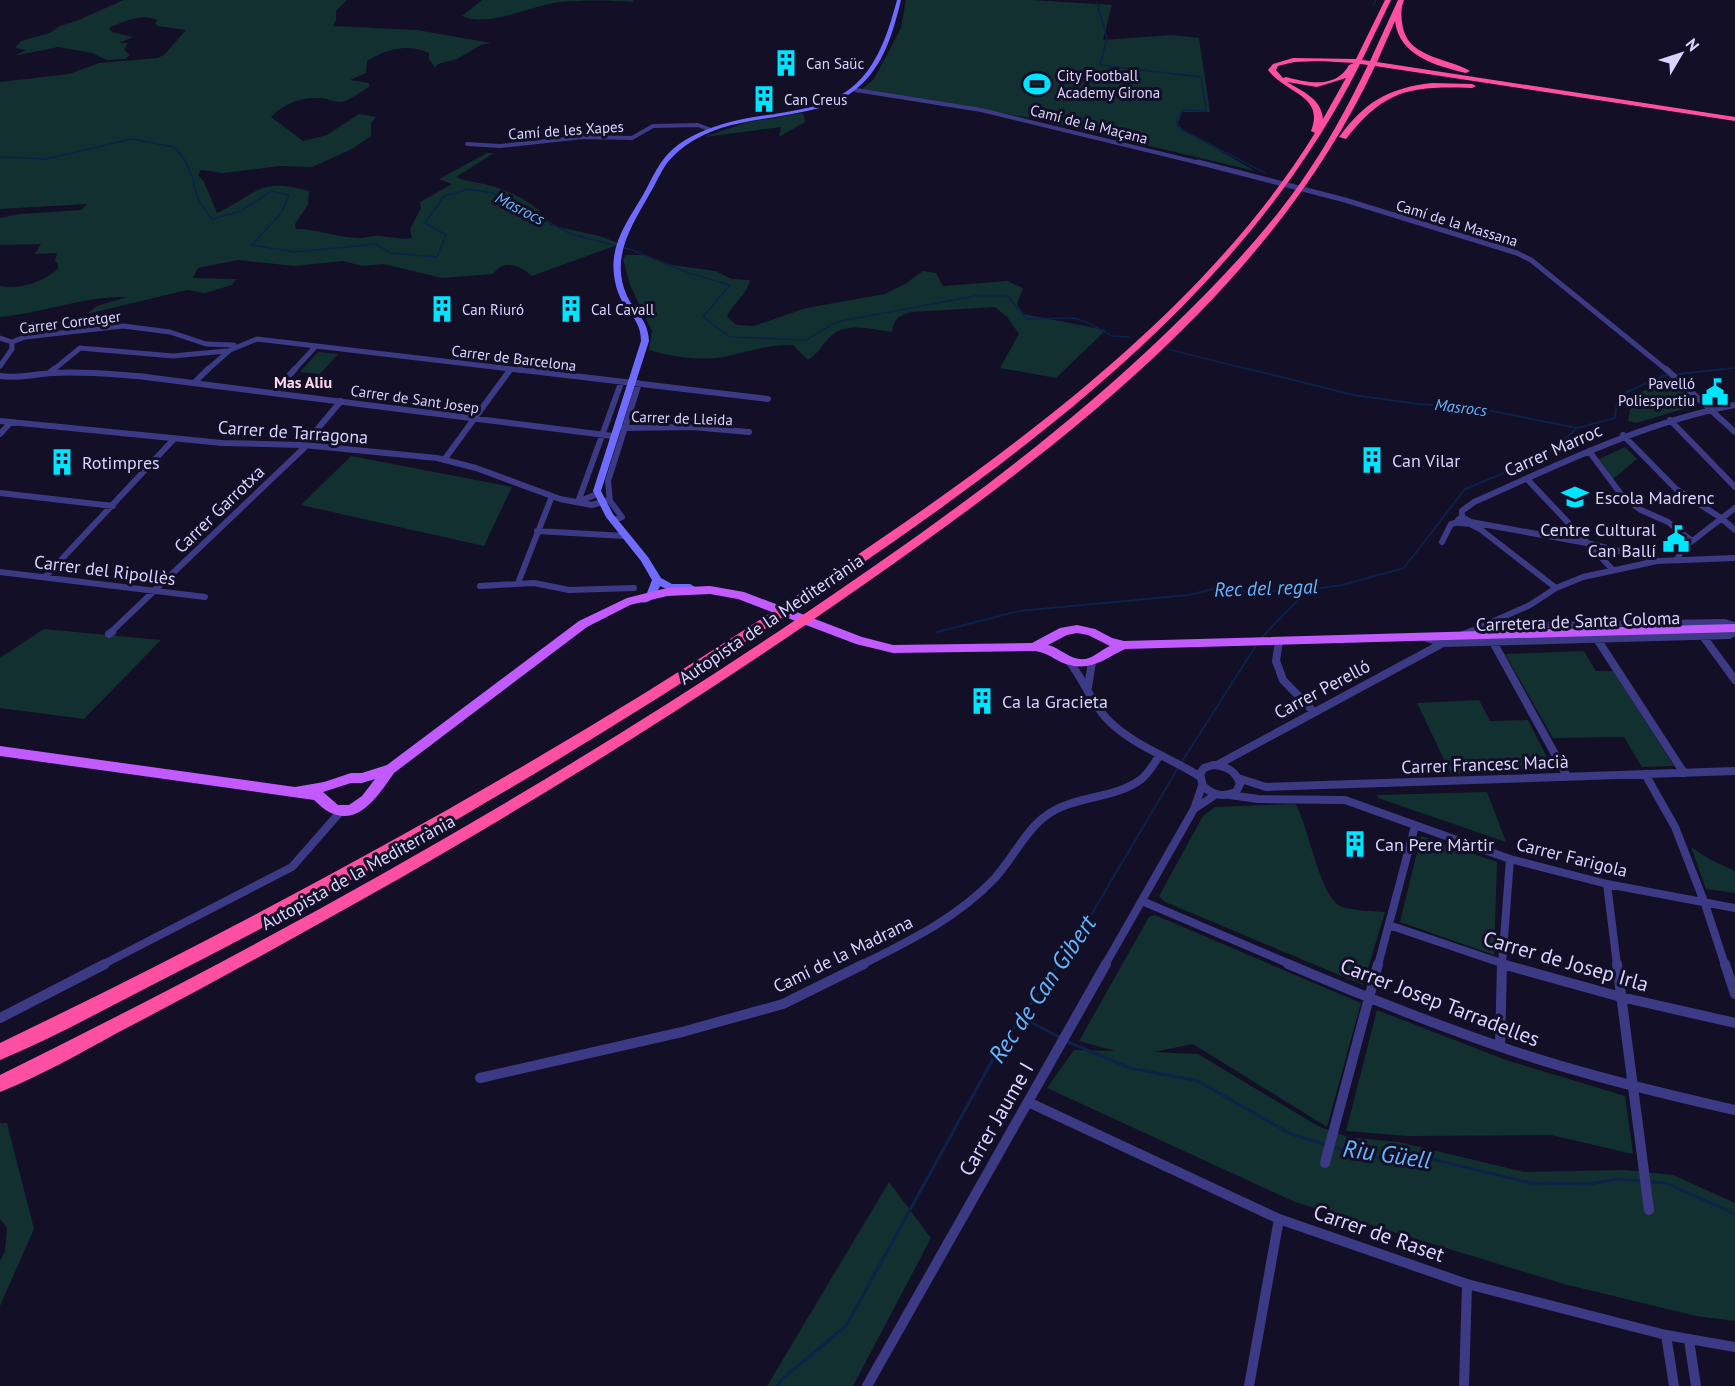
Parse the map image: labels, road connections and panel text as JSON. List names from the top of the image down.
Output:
{
  "streets": {
    "highway": ["Autopista de la Mediterrània"],
    "main road": ["Carretera de Santa Coloma"],
    "street": [
      "Camí de la Maçana",
      "Camí de les Xapes",
      "Camí de la Massana",
      "Carrer Corretger",
      "Carrer de Barcelona",
      "Carrer de Sant Josep",
      "Carrer de Lleida",
      "Carrer de Tarragona",
      "Carrer Marroc",
      "Carrer Garrotxa",
      "Carrer del Ripollès",
      "Carrer Perelló",
      "Carrer Francesc Macià",
      "Carrer Farigola",
      "Camí de la Madrana",
      "Carrer de Josep Irla",
      "Carrer Josep Tarradelles",
      "Carrer Jaume I",
      "Carrer de Raset"
    ]
  },
  "crossings": [
    ["Camí de la Maçana", "Camí de la Massana"],
    ["Camí de la Massana", "Carrer Marroc"],
    ["Carrer Corretger", "Carrer de Barcelona"],
    ["Carrer de Sant Josep", "Carrer de Lleida"],
    ["Carrer de Sant Josep", "Carrer Garrotxa"],
    ["Carrer de Tarragona", "Carrer Garrotxa"],
    ["Carrer Garrotxa", "Carrer del Ripollès"],
    ["Carretera de Santa Coloma", "Carrer Perelló"],
    ["Carrer Perelló", "Carrer Francesc Macià"],
    ["Carrer Perelló", "Carrer Farigola"],
    ["Carrer Perelló", "Carrer Jaume I"],
    ["Carrer Francesc Macià", "Carrer Farigola"],
    ["Carrer Francesc Macià", "Carrer Jaume I"],
    ["Carrer Farigola", "Carrer Jaume I"],
    ["Carrer Josep Tarradelles", "Carrer Jaume I"],
    ["Carrer Jaume I", "Carrer de Raset"]
  ],
  "districts": ["Mas Aliu"],
  "water": [
    "Masrocs",
    "Rec del regal",
    "Rec de Can Gibert",
    "Riu Güell"
  ],
  "places": {
    "building": [
      "Can Saüc",
      "Can Creus",
      "Can Riuró",
      "Cal Cavall",
      "Can Vilar",
      "Rotimpres",
      "Ca la Gracieta",
      "Can Pere Màrtir"
    ],
    "sports": ["City Football Academy Girona"],
    "public building": ["Pavelló Poliesportiu", "Centre Cultural Can Ballí"],
    "school or university": ["Escola Madrenc"]
  },
  "north": "top right"
}
